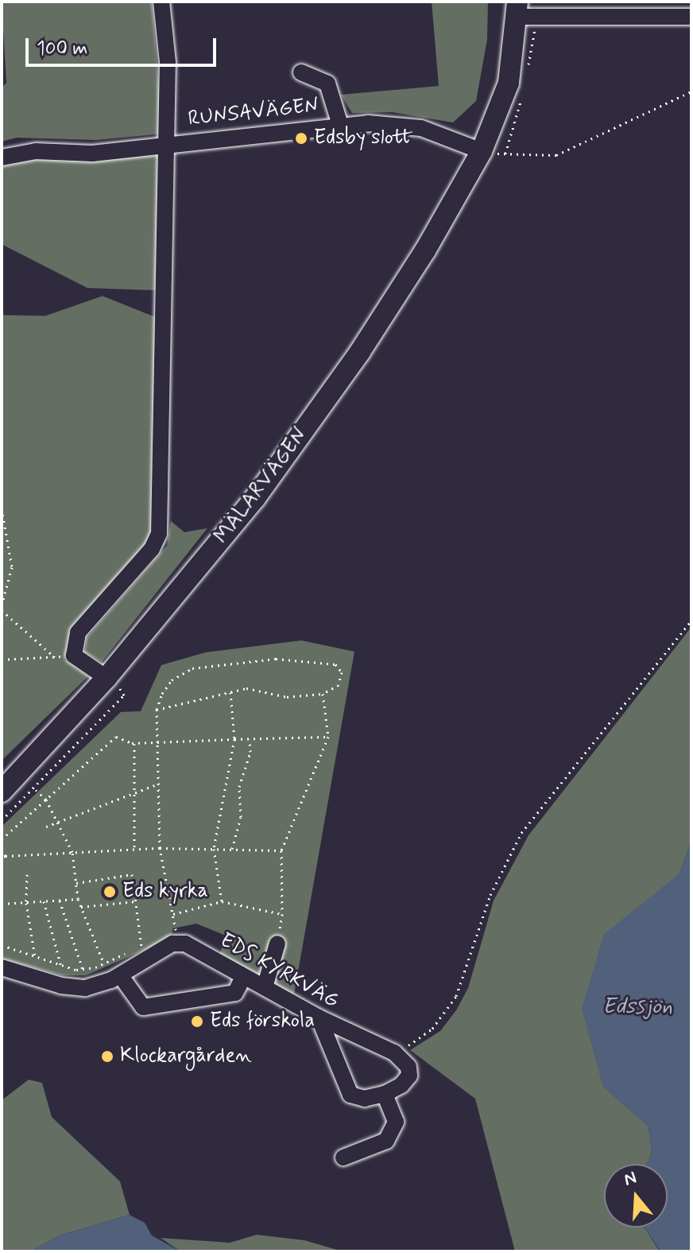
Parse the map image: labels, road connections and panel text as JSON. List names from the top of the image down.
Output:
{
  "streets": {
    "main road": ["MÄLARVÄGEN"],
    "street": ["RUNSAVÄGEN", "EDS KYRKVÄG"]
  },
  "crossings": [
    ["RUNSAVÄGEN", "MÄLARVÄGEN"]
  ],
  "water": ["Edssjön"],
  "places": [
    "Edsby slott",
    "Eds kyrka",
    "Eds förskola",
    "Klockargården"
  ],
  "scale_bar": "100 m",
  "north": "top"
}
